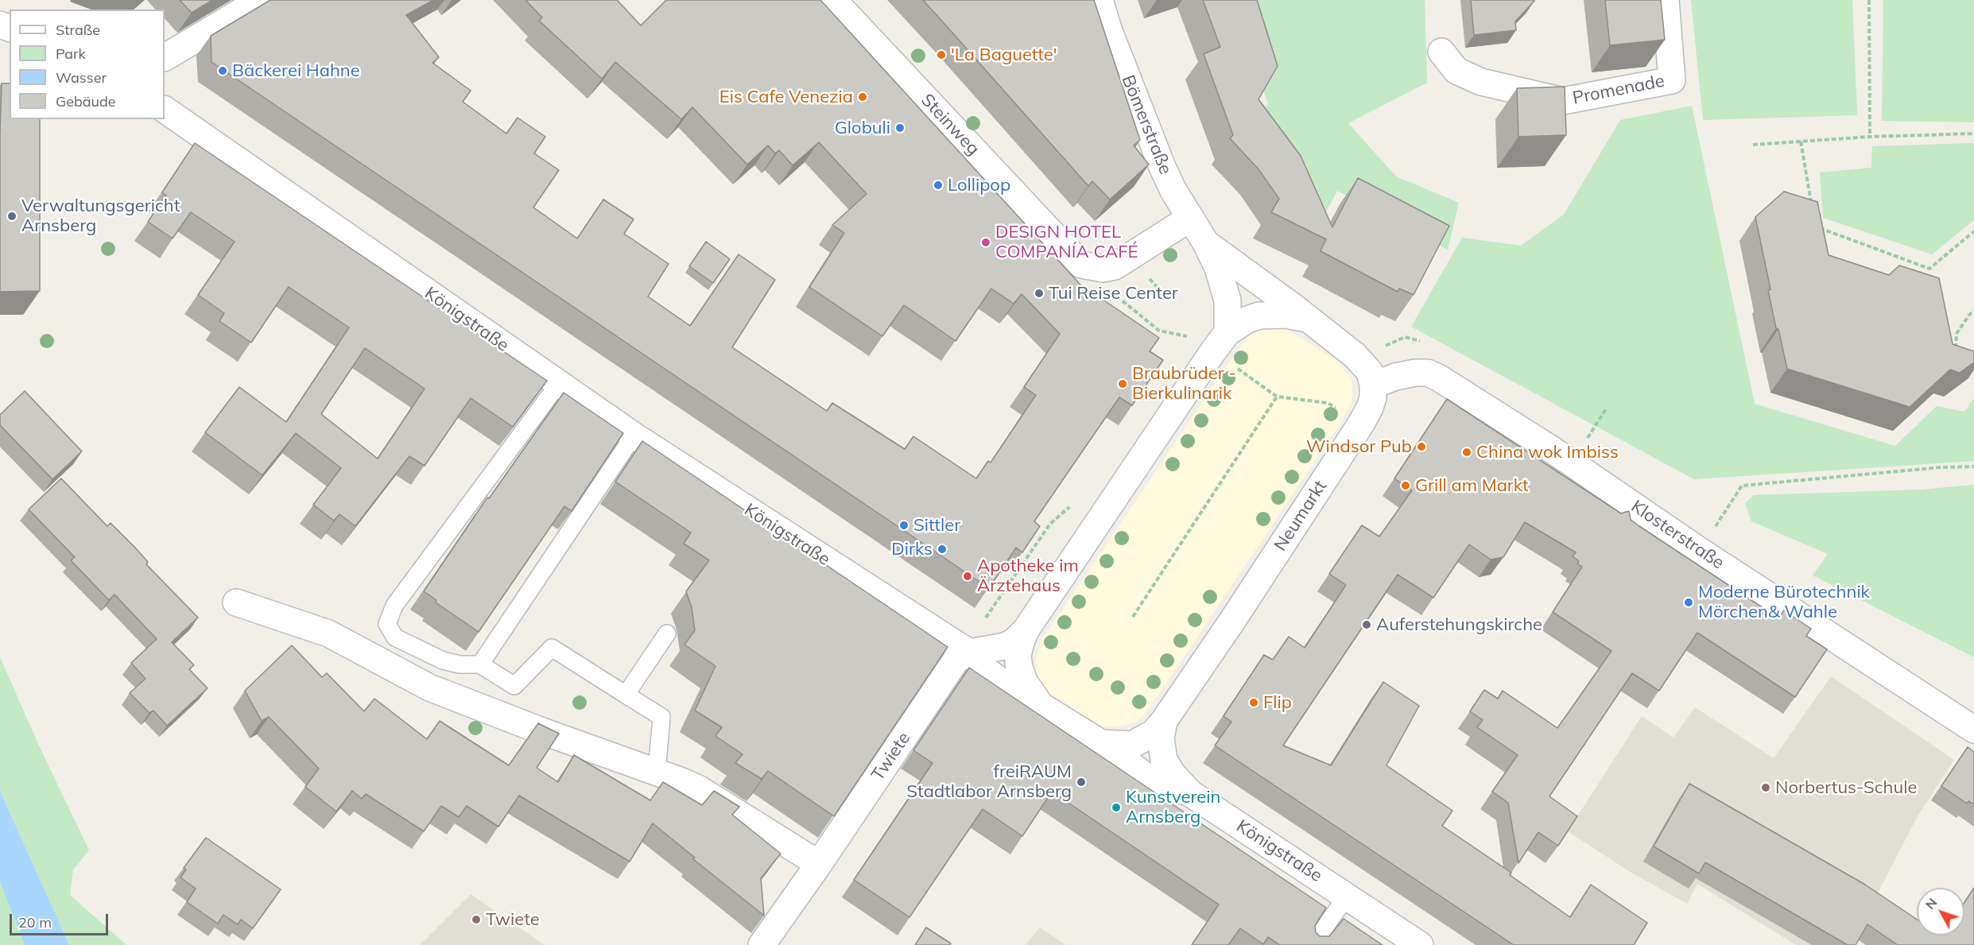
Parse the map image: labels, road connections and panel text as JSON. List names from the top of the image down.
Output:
{
  "streets": {
    "street": [
      "Promenade",
      "Steinweg",
      "Bömerstraße",
      "Königstraße",
      "Neumarkt",
      "Klosterstraße",
      "Twiete"
    ]
  },
  "crossings": [
    ["Steinweg", "Bömerstraße"],
    ["Königstraße", "Neumarkt"],
    ["Königstraße", "Twiete"],
    ["Neumarkt", "Klosterstraße"]
  ],
  "places": [
    "'La Baguette'",
    "Bäckerei Hahne",
    "Eis Cafe Venezia",
    "Globuli",
    "Lollipop",
    "Verwaltungsgericht Arnsberg",
    "DESIGN HOTEL COMPANÍA CAFÉ",
    "Tui Reise Center",
    "Braubrüder - Bierkulinarik",
    "Windsor Pub",
    "China wok Imbiss",
    "Grill am Markt",
    "Sittler",
    "Dirks",
    "Apotheke im Ärztehaus",
    "Moderne Bürotechnik Mörchen& Wahle",
    "Auferstehungskirche",
    "Flip",
    "freiRAUM Stadtlabor Arnsberg",
    "Norbertus-Schule",
    "Kunstverein Arnsberg",
    "Twiete"
  ],
  "legend": [
    "Straße",
    "Park",
    "Wasser",
    "Gebäude"
  ],
  "scale_bar": "20 m",
  "north": "top left"
}
